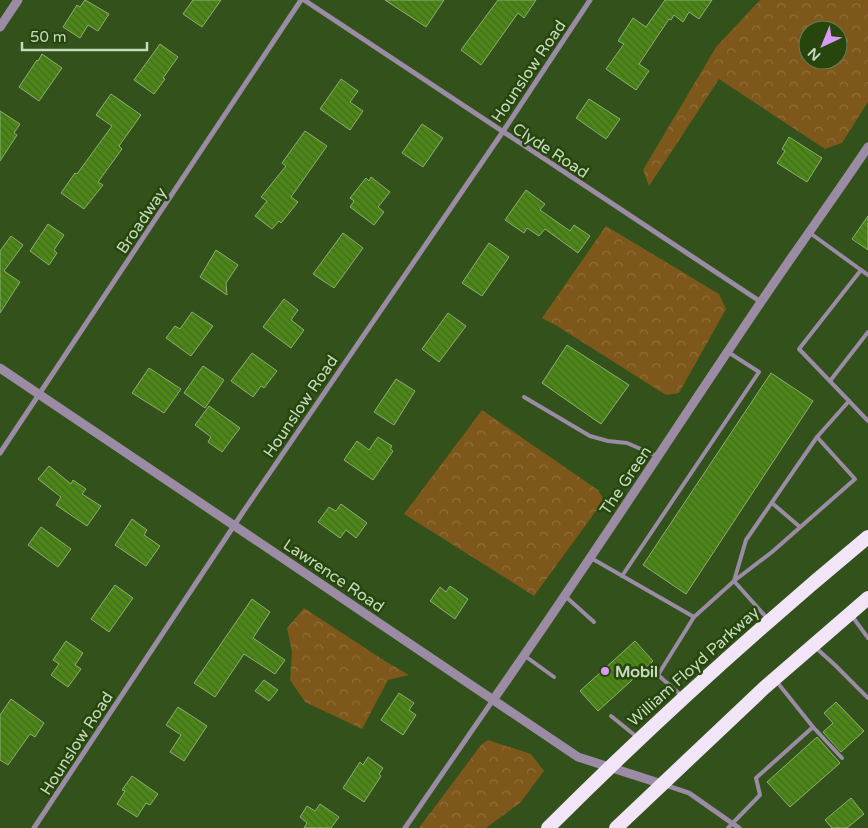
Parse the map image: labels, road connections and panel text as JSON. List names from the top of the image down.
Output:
{
  "streets": {
    "highway": ["William Floyd Parkway"],
    "street": [
      "Hounslow Road",
      "Clyde Road",
      "Broadway",
      "The Green",
      "Lawrence Road"
    ]
  },
  "crossings": [
    ["Hounslow Road", "Clyde Road"],
    ["Hounslow Road", "Lawrence Road"],
    ["Clyde Road", "Broadway"],
    ["Clyde Road", "The Green"],
    ["Broadway", "Lawrence Road"],
    ["The Green", "Lawrence Road"],
    ["Lawrence Road", "William Floyd Parkway"]
  ],
  "places": ["Mobil"],
  "scale_bar": "50 m",
  "north": "bottom left"
}
